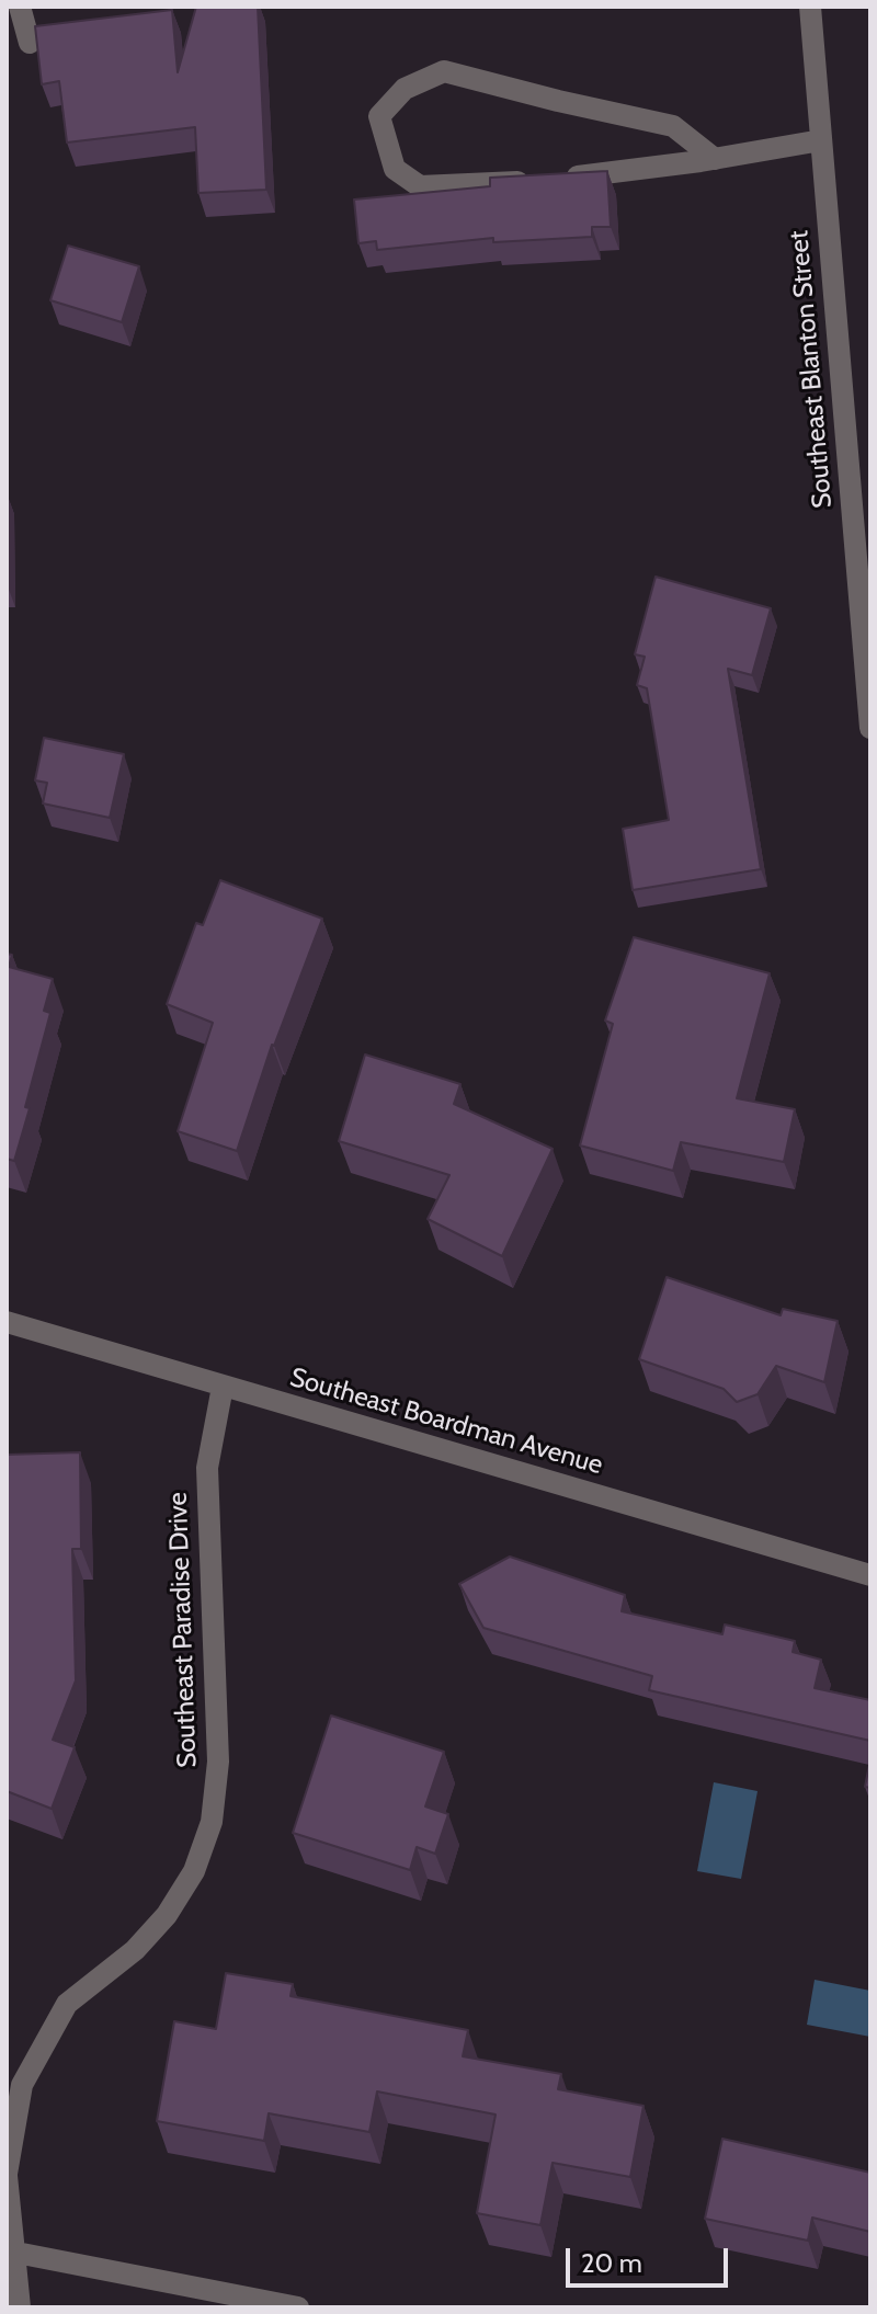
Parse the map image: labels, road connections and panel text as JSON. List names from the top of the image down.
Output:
{
  "streets": {
    "street": ["Southeast Blanton Street", "Southeast Boardman Avenue", "Southeast Paradise Drive"]
  },
  "crossings": [
    ["Southeast Boardman Avenue", "Southeast Paradise Drive"]
  ],
  "scale_bar": "20 m"
}
